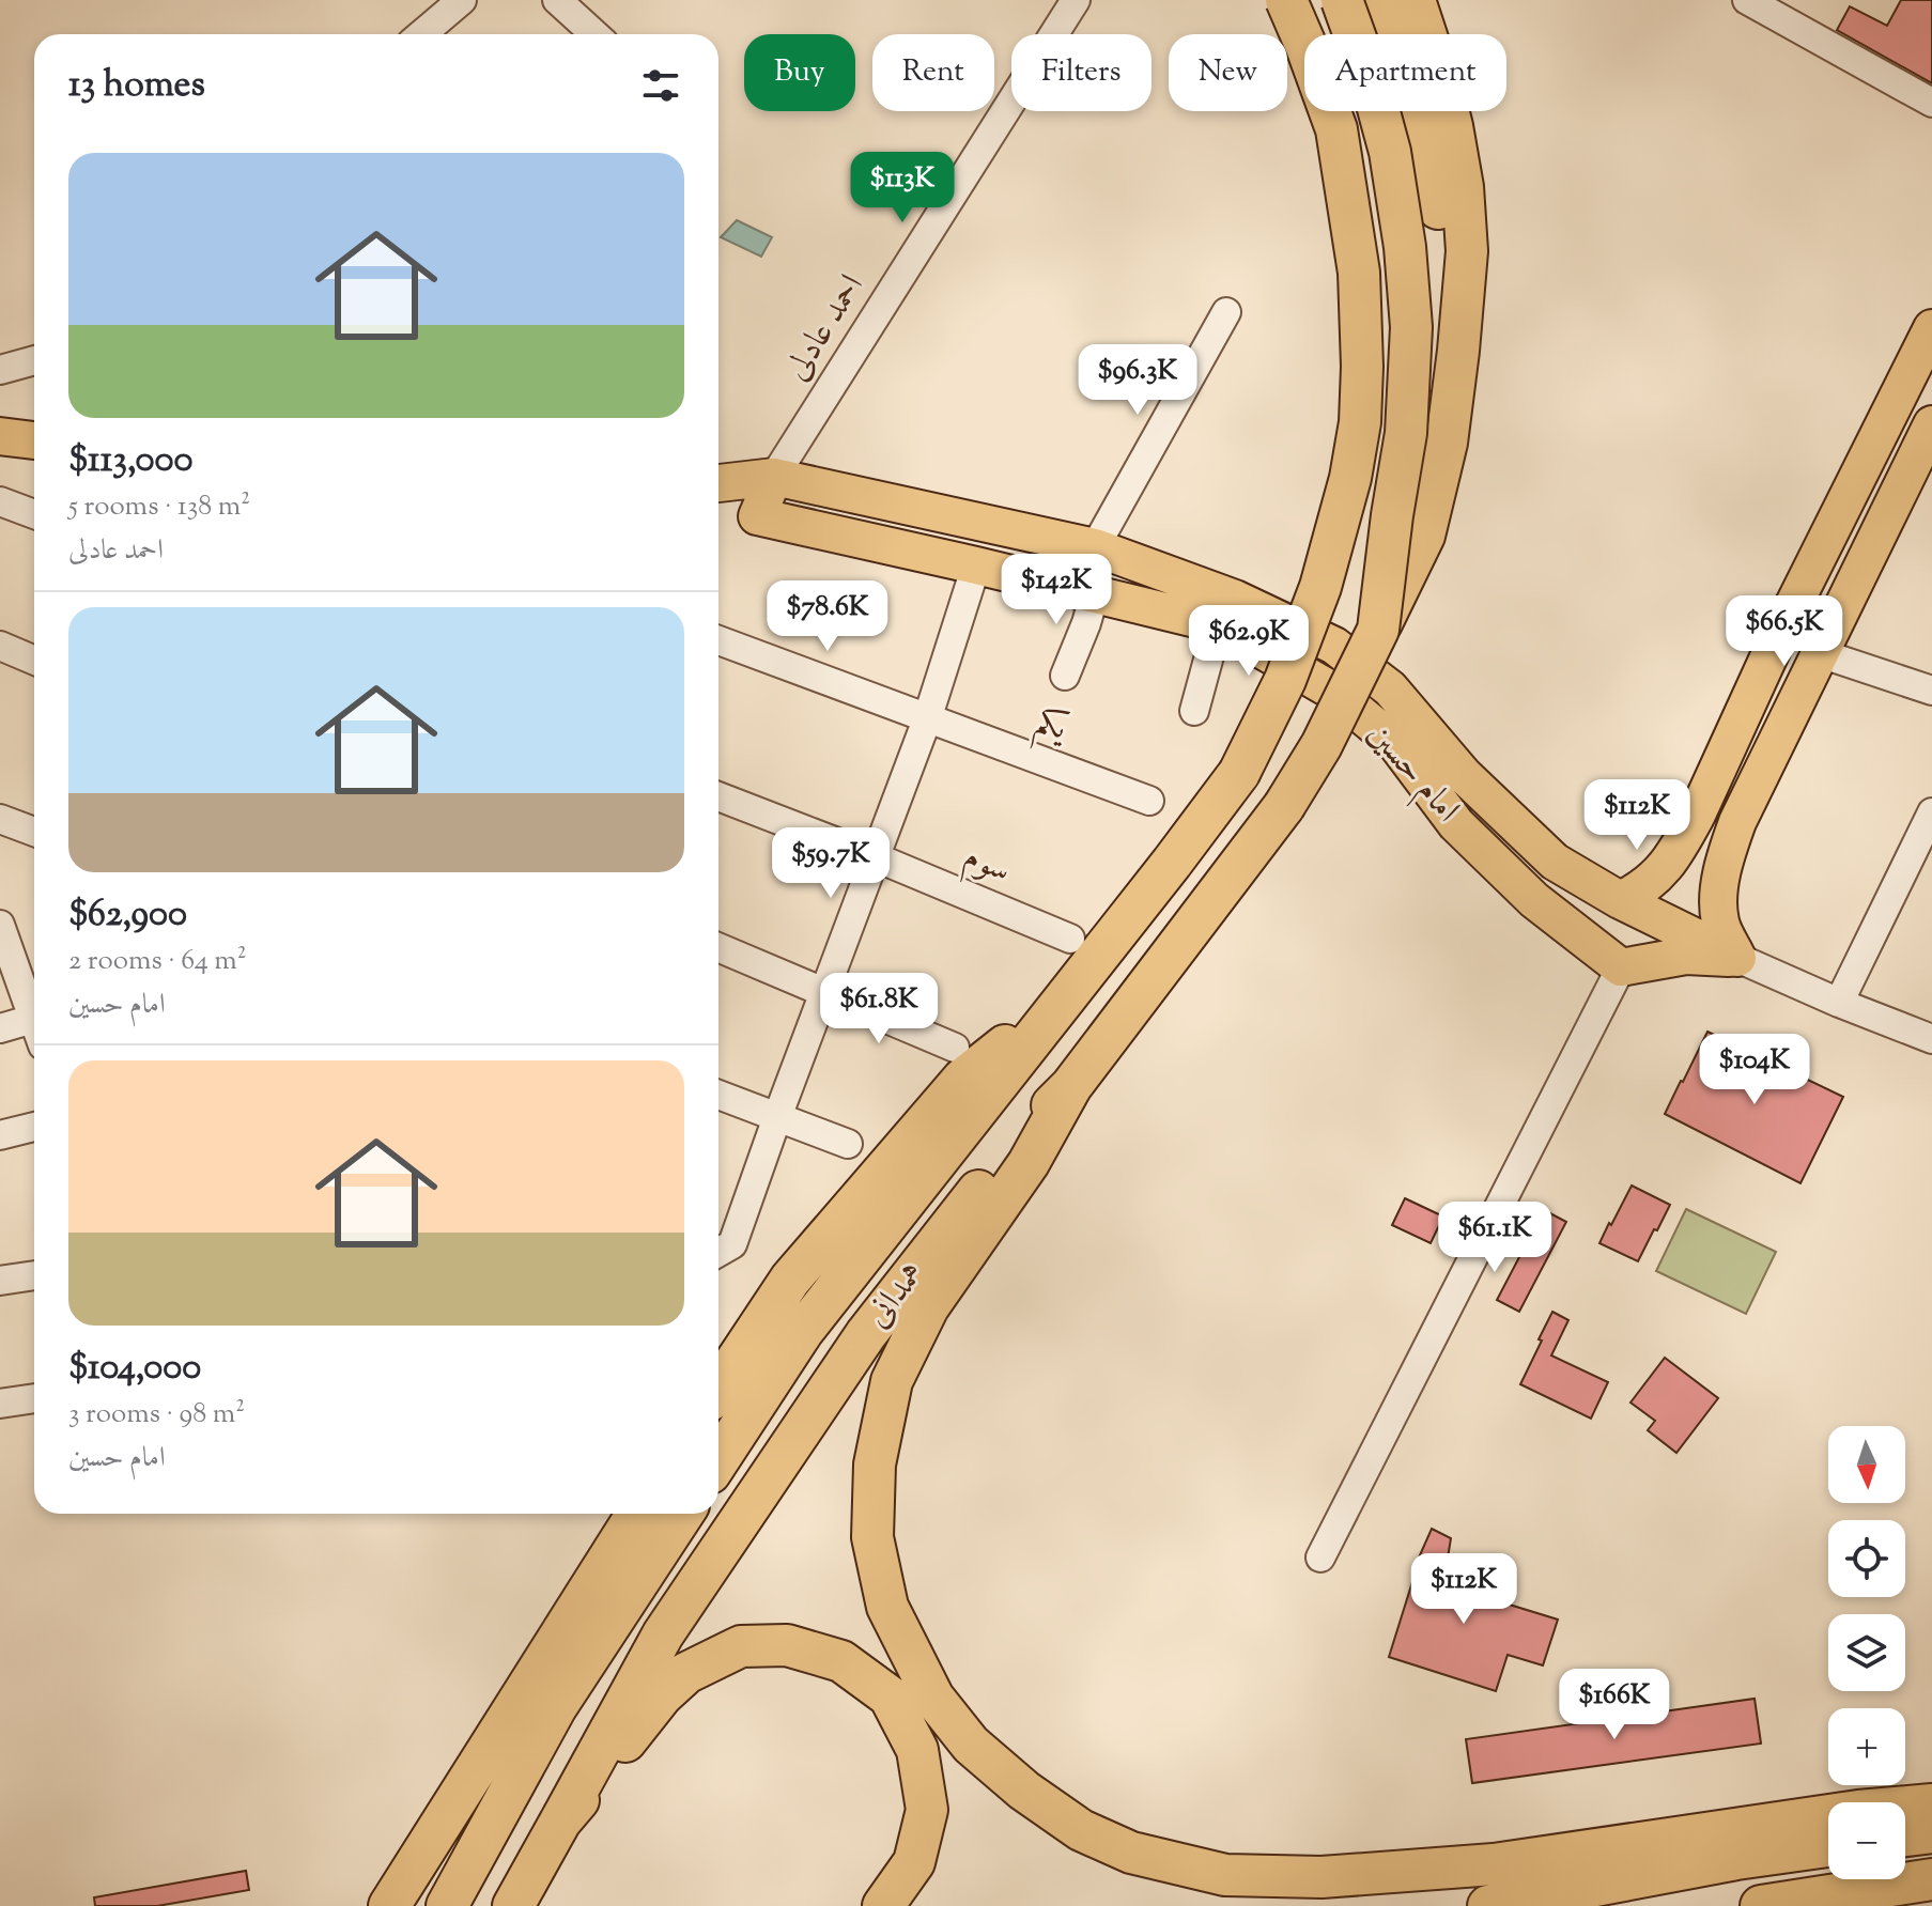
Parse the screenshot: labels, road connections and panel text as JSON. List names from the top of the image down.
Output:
{
  "streets": {
    "highway": ["همدانی"],
    "main road": ["امام حسین"],
    "street": ["احمد عادلی", "یکم", "سوم"]
  },
  "crossings": [
    ["احمد عادلی", "امام حسین"]
  ],
  "north": "bottom",
  "page": {
    "chip": [
      "Buy",
      "Rent",
      "Filters",
      "New",
      "Apartment"
    ],
    "heading": "13 homes",
    "list": [
      {
        "name": "$113,000",
        "note": "5 rooms · 138 m² · احمد عادلی"
      },
      {
        "name": "$62,900",
        "note": "2 rooms · 64 m² · امام حسین"
      },
      {
        "name": "$104,000",
        "note": "3 rooms · 98 m² · امام حسین"
      }
    ],
    "price": [
      "$113K",
      "$96.3K",
      "$142K",
      "$78.6K",
      "$66.5K",
      "$62.9K",
      "$112K",
      "$59.7K",
      "$61.8K",
      "$104K",
      "$61.1K",
      "$112K",
      "$166K"
    ],
    "map_buttons": ["+", "−"]
  }
}
